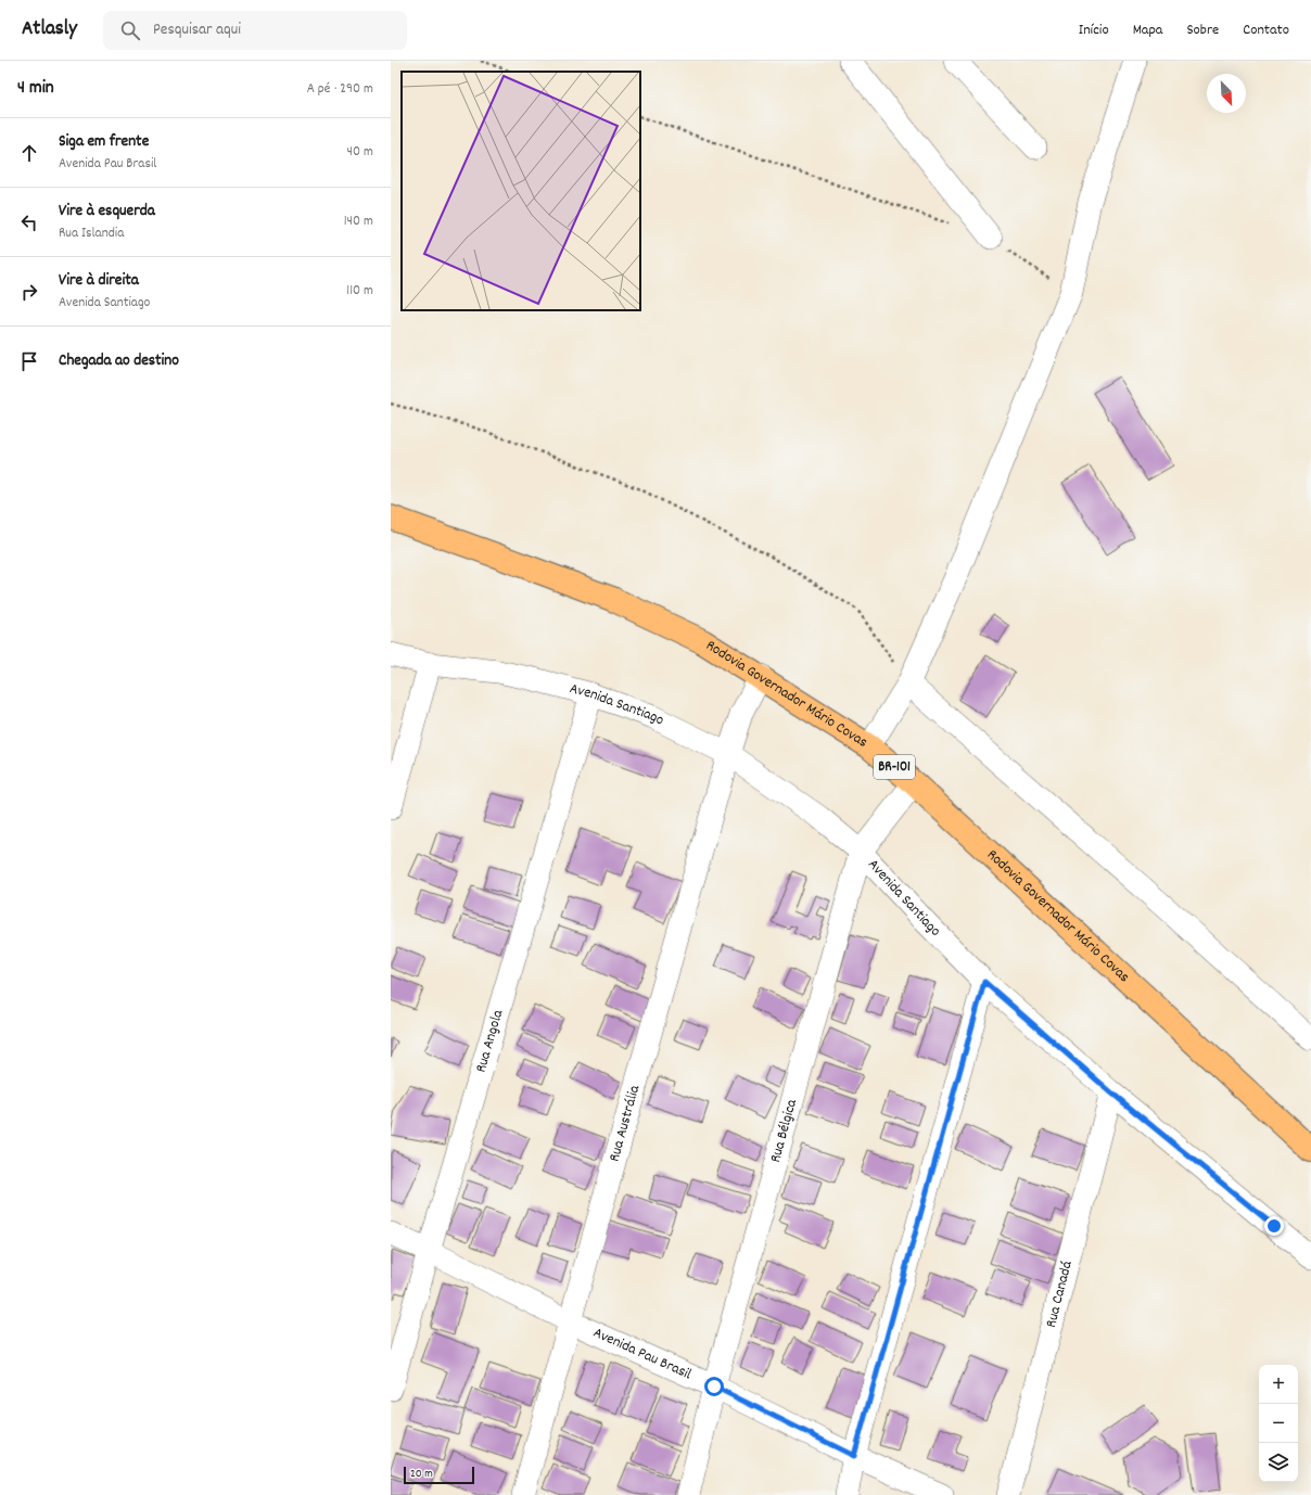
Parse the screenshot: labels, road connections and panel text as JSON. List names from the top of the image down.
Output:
{
  "streets": {
    "highway": ["Rodovia Governador Mário Covas", "BR-101"],
    "street": [
      "Avenida Santiago",
      "Rua Angola",
      "Rua Austrália",
      "Rua Bélgica",
      "Rua Canadá",
      "Avenida Pau Brasil"
    ]
  },
  "crossings": [
    ["Rodovia Governador Mário Covas", "Rua Austrália"],
    ["Rodovia Governador Mário Covas", "Rua Bélgica"],
    ["Avenida Santiago", "Rua Angola"],
    ["Avenida Santiago", "Rua Austrália"],
    ["Avenida Santiago", "Rua Bélgica"],
    ["Avenida Santiago", "Rua Canadá"],
    ["Rua Angola", "Avenida Pau Brasil"],
    ["Rua Austrália", "Avenida Pau Brasil"],
    ["Rua Bélgica", "Avenida Pau Brasil"]
  ],
  "scale_bar": "20 m",
  "north": "bottom right",
  "page": {
    "header": "Atlasly",
    "search": "Pesquisar aqui",
    "nav": [
      "Início",
      "Mapa",
      "Sobre",
      "Contato"
    ],
    "heading": ["4 min", "A pé · 290 m"],
    "list": [
      ["Siga em frente", "Avenida Pau Brasil", "40 m"],
      ["Vire à esquerda", "Rua Islandia", "140 m"],
      ["Vire à direita", "Avenida Santiago", "110 m"],
      "Chegada ao destino"
    ],
    "map_buttons": ["+", "−"],
    "scale": "20 m"
  }
}
